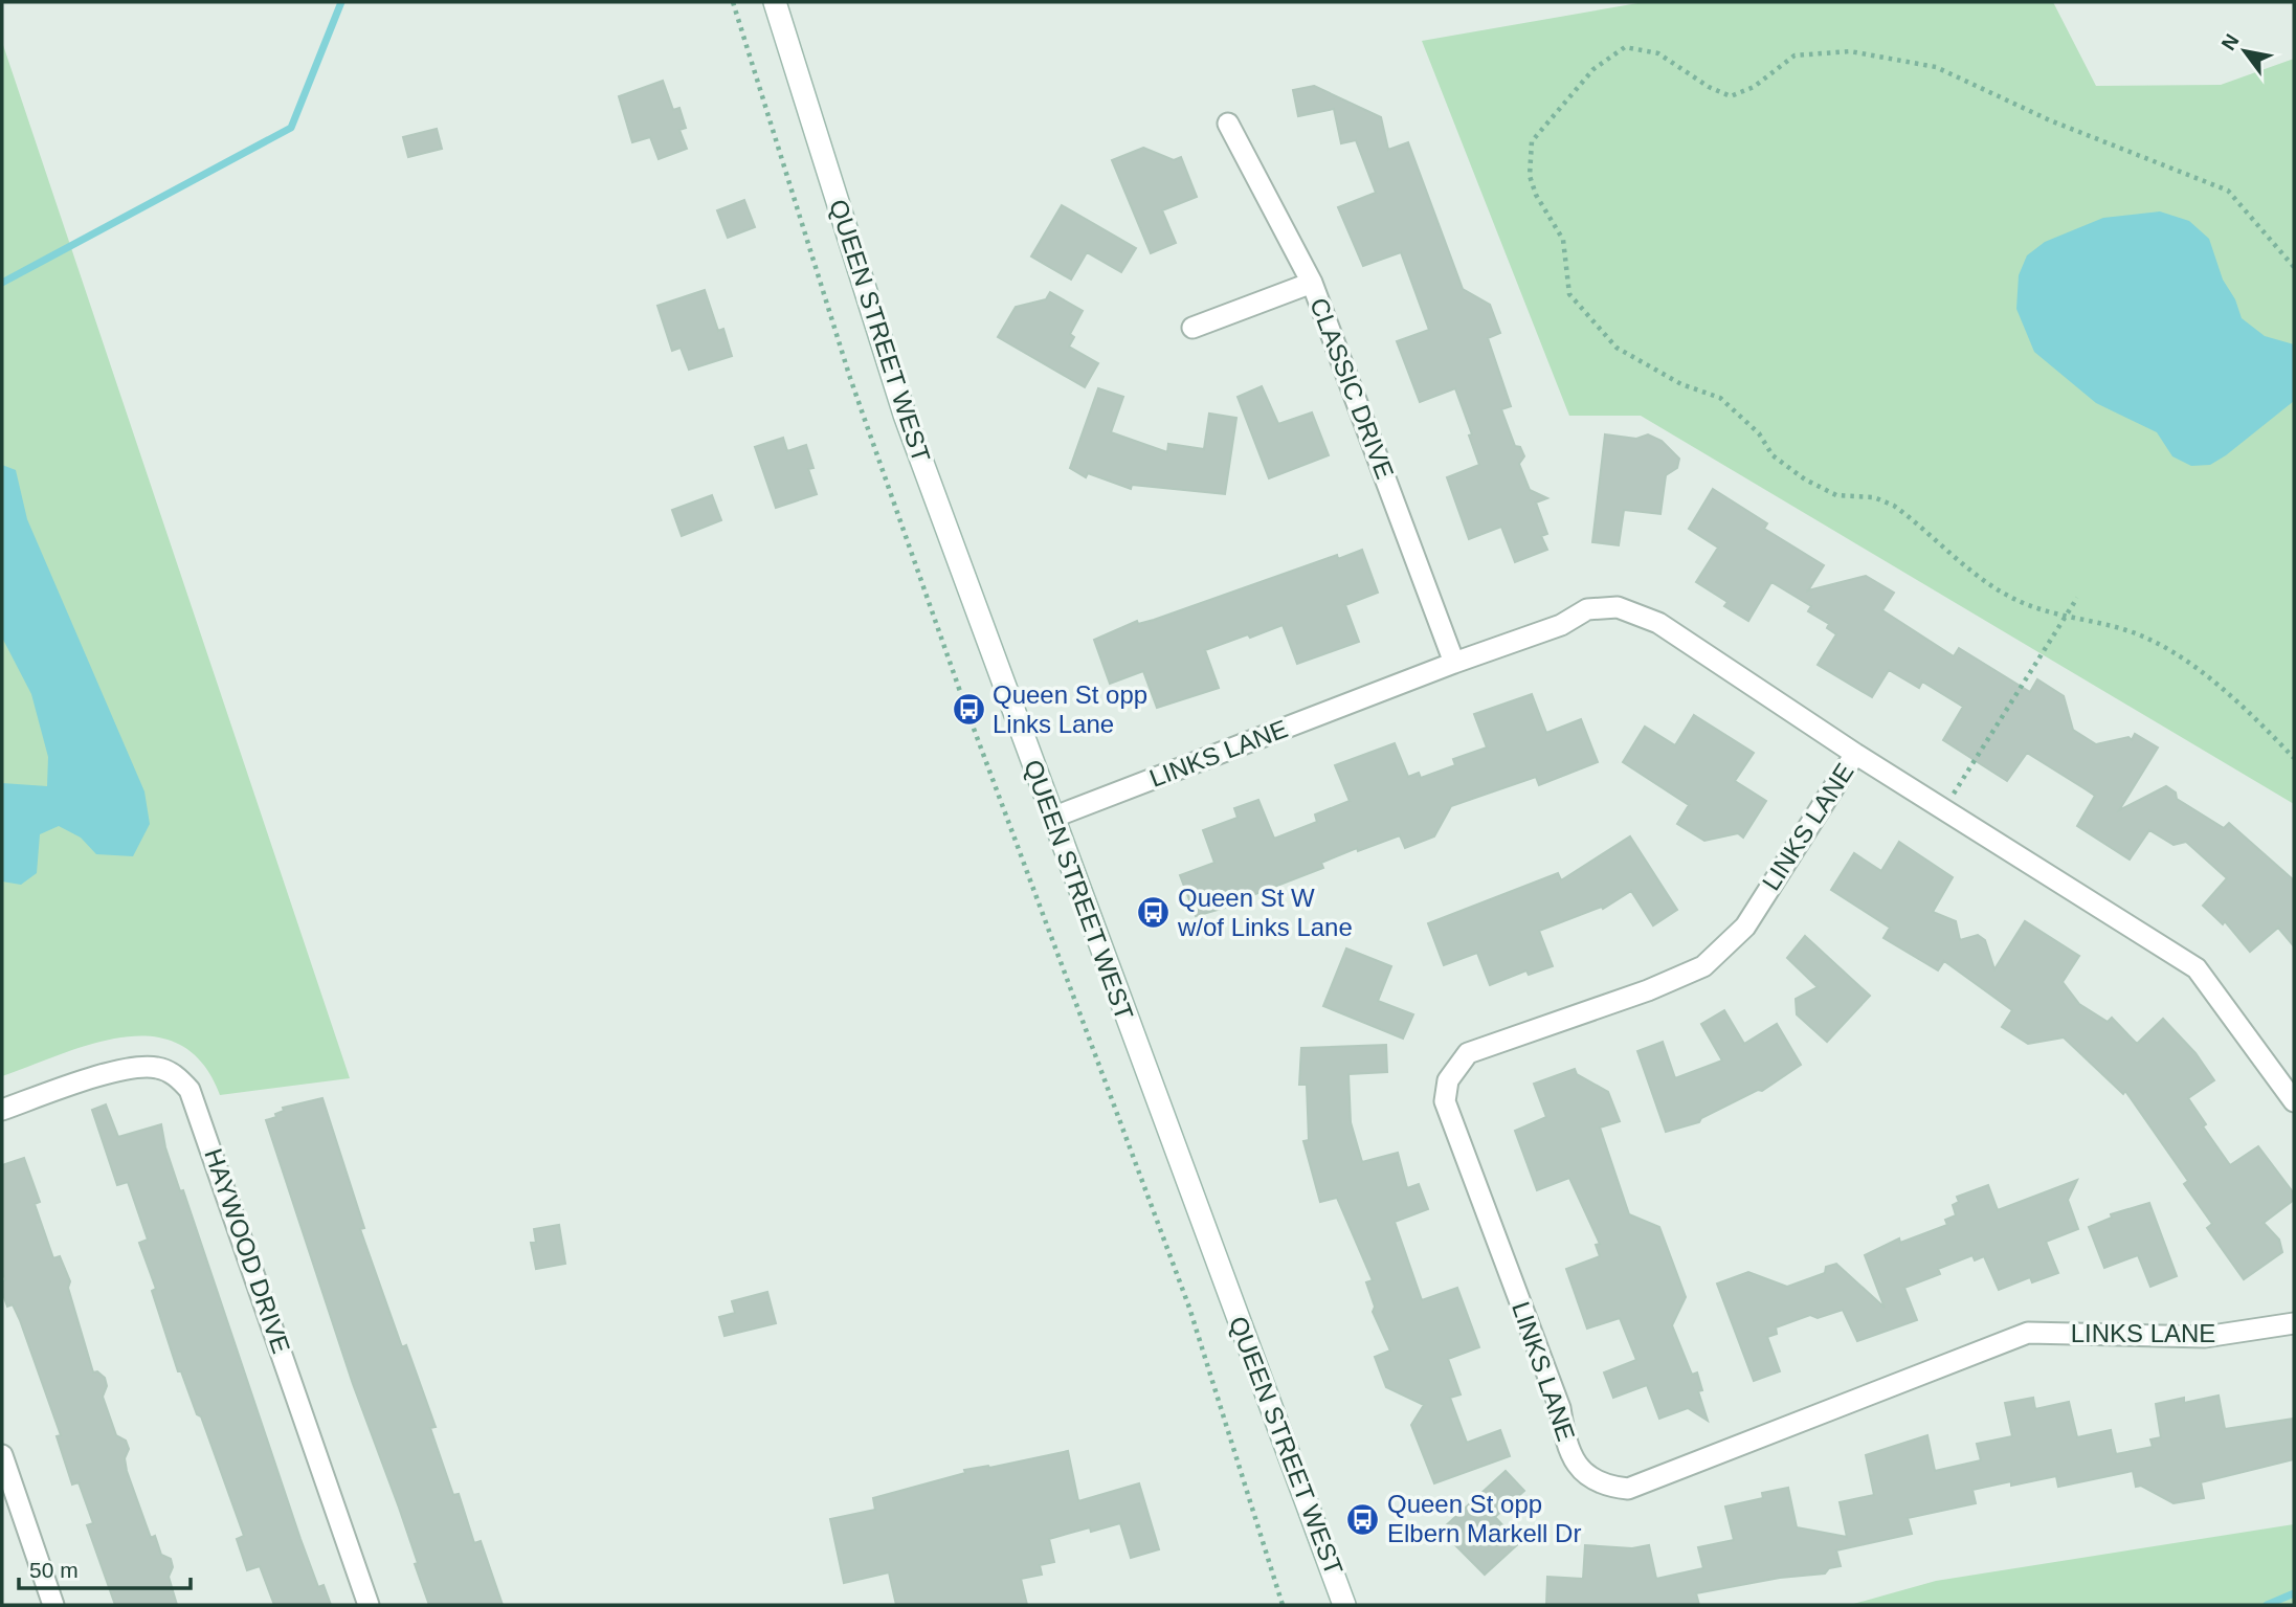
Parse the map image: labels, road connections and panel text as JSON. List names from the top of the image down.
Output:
{
  "streets": {
    "main road": ["QUEEN STREET WEST"],
    "street": ["CLASSIC DRIVE", "LINKS LANE", "HAYWOOD DRIVE"]
  },
  "crossings": [
    ["QUEEN STREET WEST", "LINKS LANE"],
    ["CLASSIC DRIVE", "LINKS LANE"]
  ],
  "places": {
    "bus stop": ["Queen St opp Links Lane", "Queen St W w/of Links Lane", "Queen St opp Elbern Markell Dr"]
  },
  "scale_bar": "50 m",
  "north": "top left"
}
